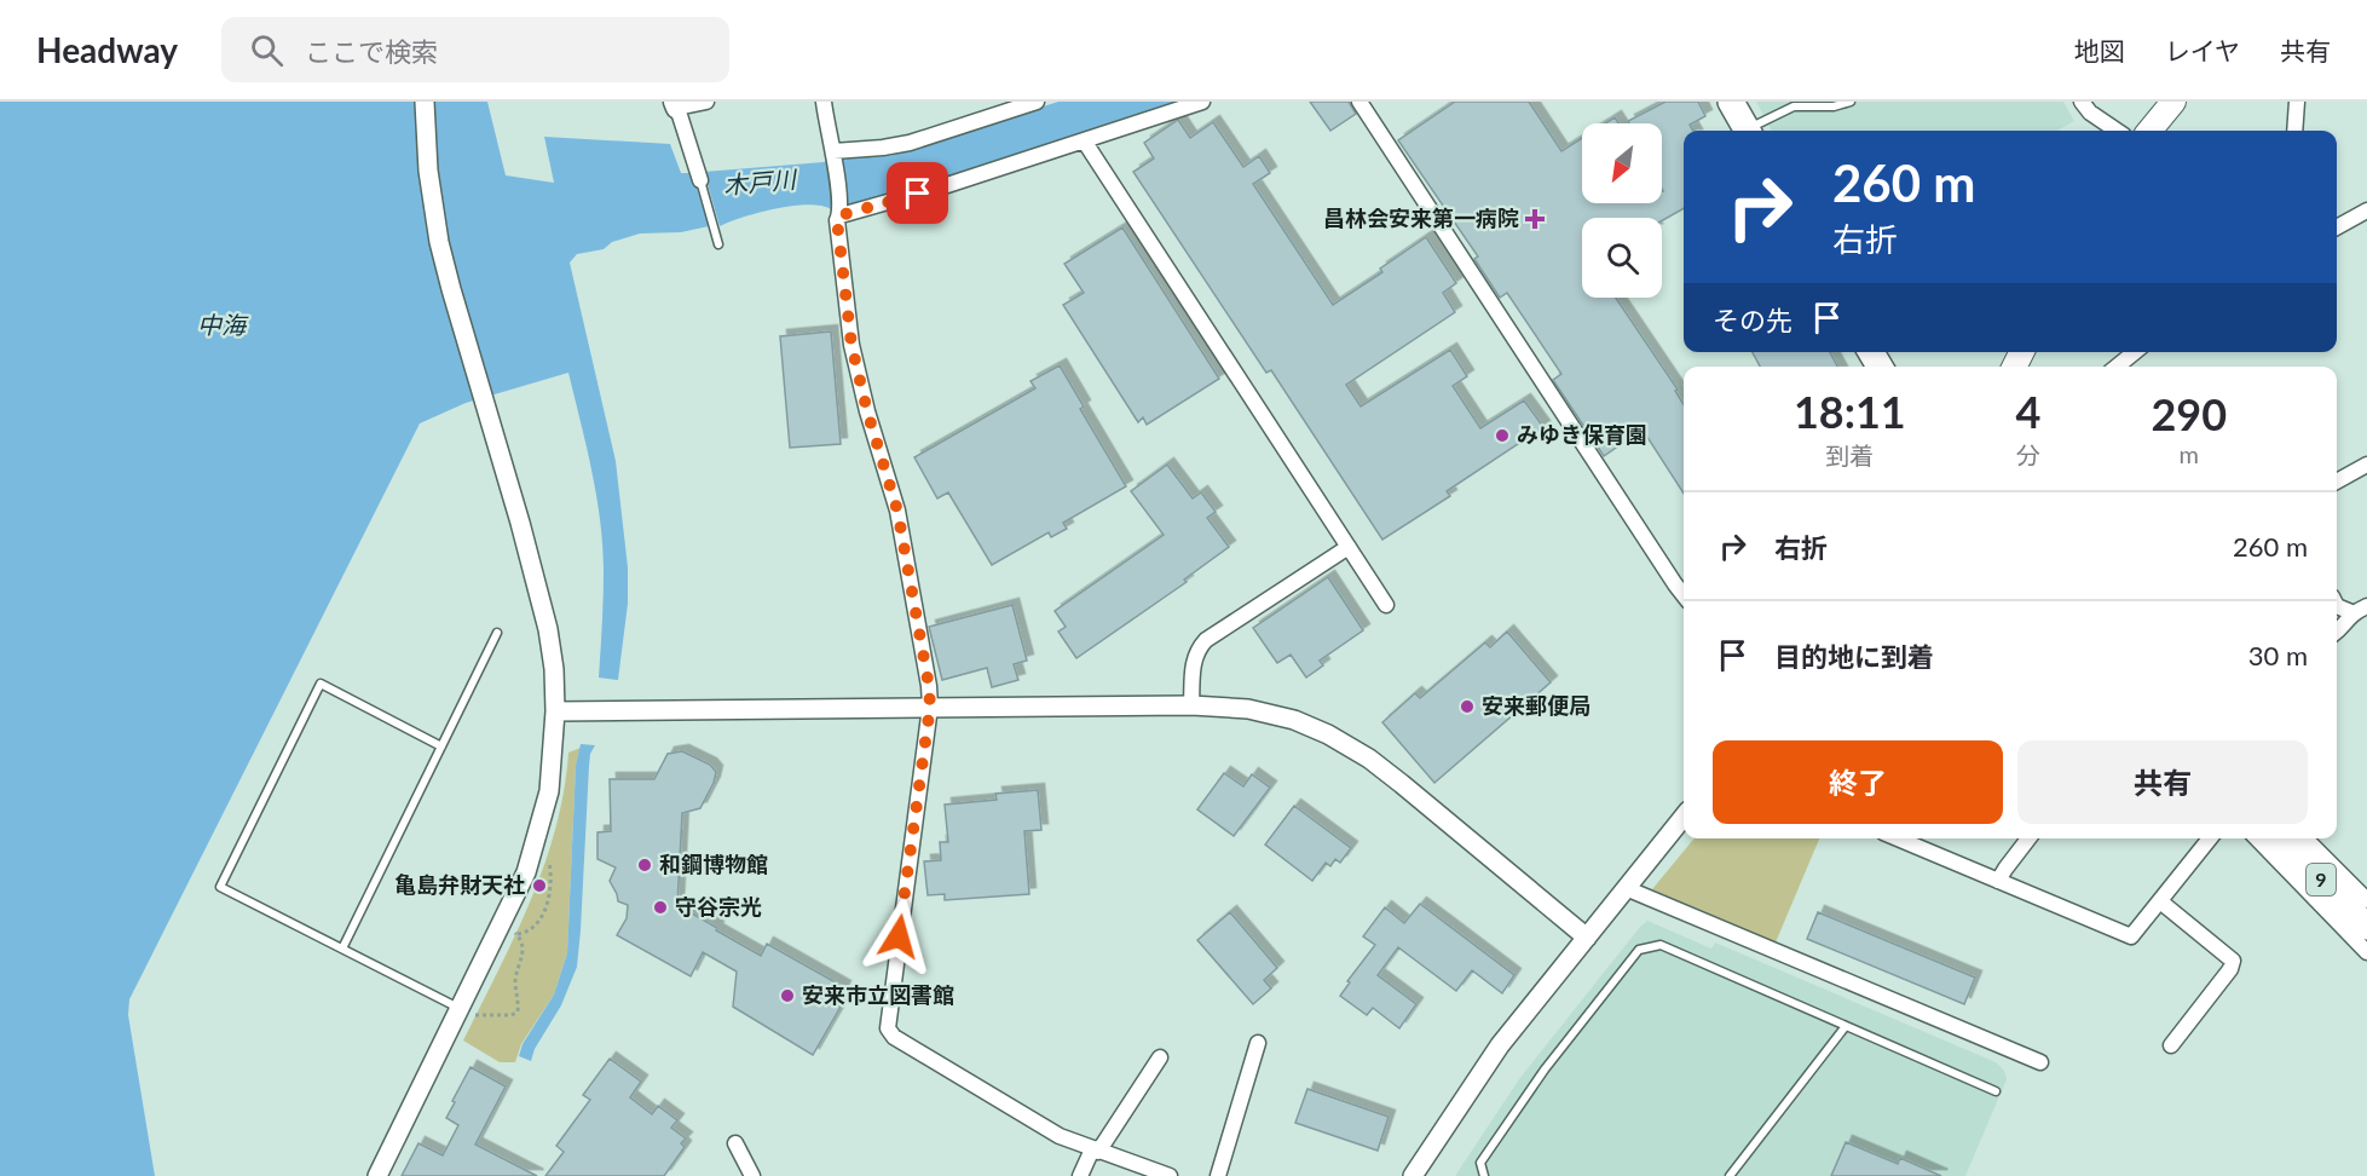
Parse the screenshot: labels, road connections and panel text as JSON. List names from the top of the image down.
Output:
{
  "streets": {
    "highway": ["9"]
  },
  "water": ["木戸川", "中海"],
  "places": {
    "health": ["昌林会安来第一病院"],
    "other": [
      "みゆき保育園",
      "安来郵便局",
      "和鋼博物館",
      "亀島弁財天社",
      "守谷宗光",
      "安来市立図書館"
    ]
  },
  "north": "bottom left",
  "page": {
    "header": "Headway",
    "search": "ここで検索",
    "nav": ["地図", "レイヤ", "共有"],
    "turn": ["260 m", "右折"],
    "then": "その先",
    "eta": [
      "18:11",
      "到着",
      "4",
      "分",
      "290",
      "m"
    ],
    "list": [
      {
        "name": "右折",
        "value": "260 m"
      },
      {
        "name": "目的地に到着",
        "value": "30 m"
      }
    ],
    "buttons": ["終了", "共有"]
  }
}
